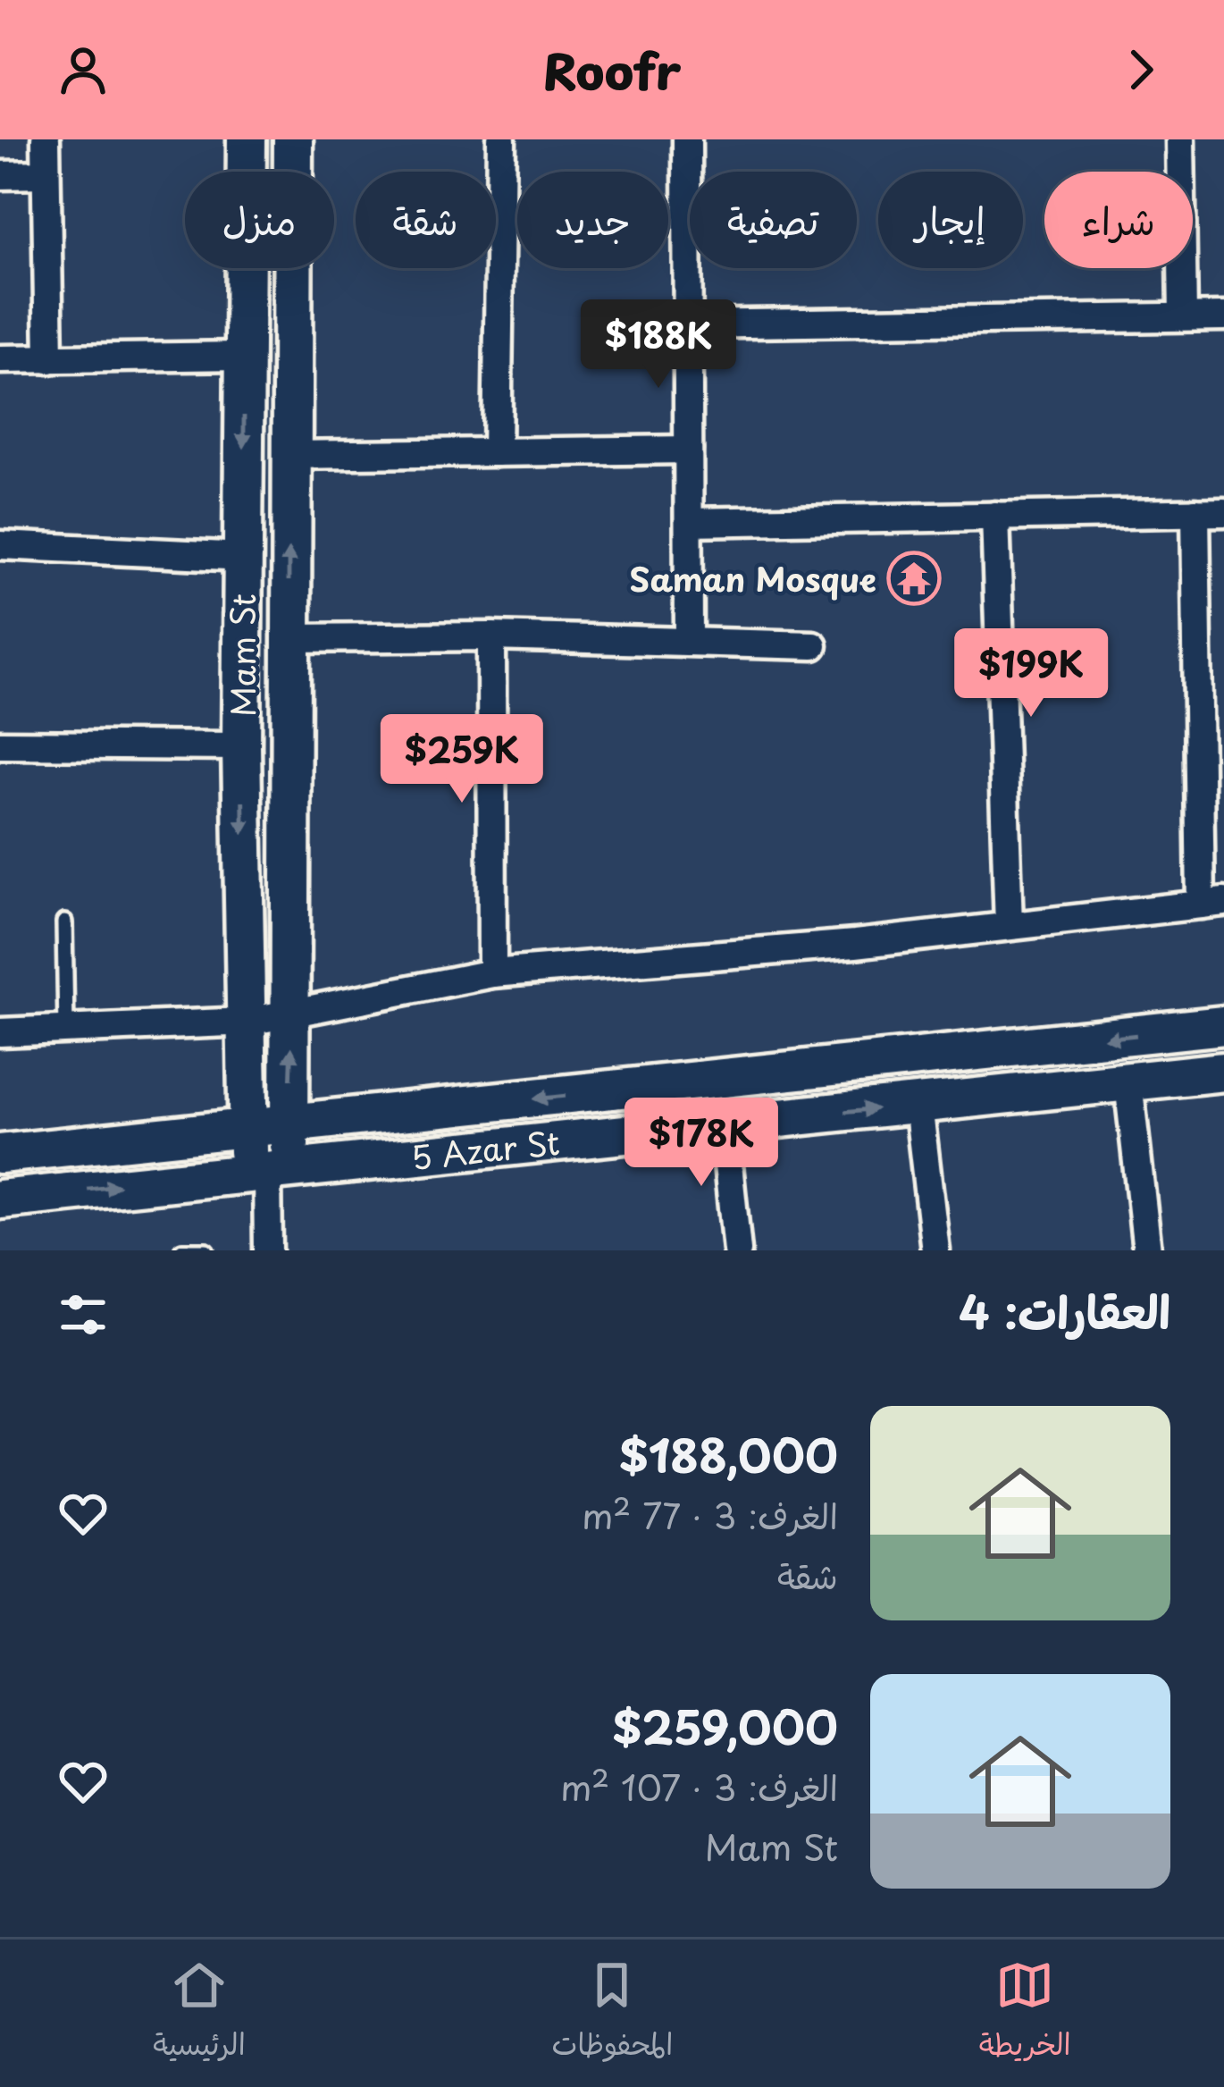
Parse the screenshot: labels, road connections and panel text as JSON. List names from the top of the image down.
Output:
{
  "streets": {
    "main road": ["Mam St", "5 Azar St"]
  },
  "crossings": [
    ["Mam St", "5 Azar St"]
  ],
  "places": {
    "temple": ["Saman Mosque"]
  },
  "page": {
    "header": "Roofr",
    "chip": [
      "شراء",
      "إيجار",
      "تصفية",
      "جديد",
      "شقة",
      "منزل"
    ],
    "price": [
      "$188K",
      "$199K",
      "$259K",
      "$178K"
    ],
    "heading": "العقارات: 4",
    "list": [
      {
        "name": "$188,000",
        "note": "الغرف: 3 · 77 m² · شقة"
      },
      {
        "name": "$259,000",
        "note": "الغرف: 3 · 107 m² · Mam St"
      }
    ],
    "tabs": ["الخريطة", "المحفوظات", "الرئيسية"]
  }
}
